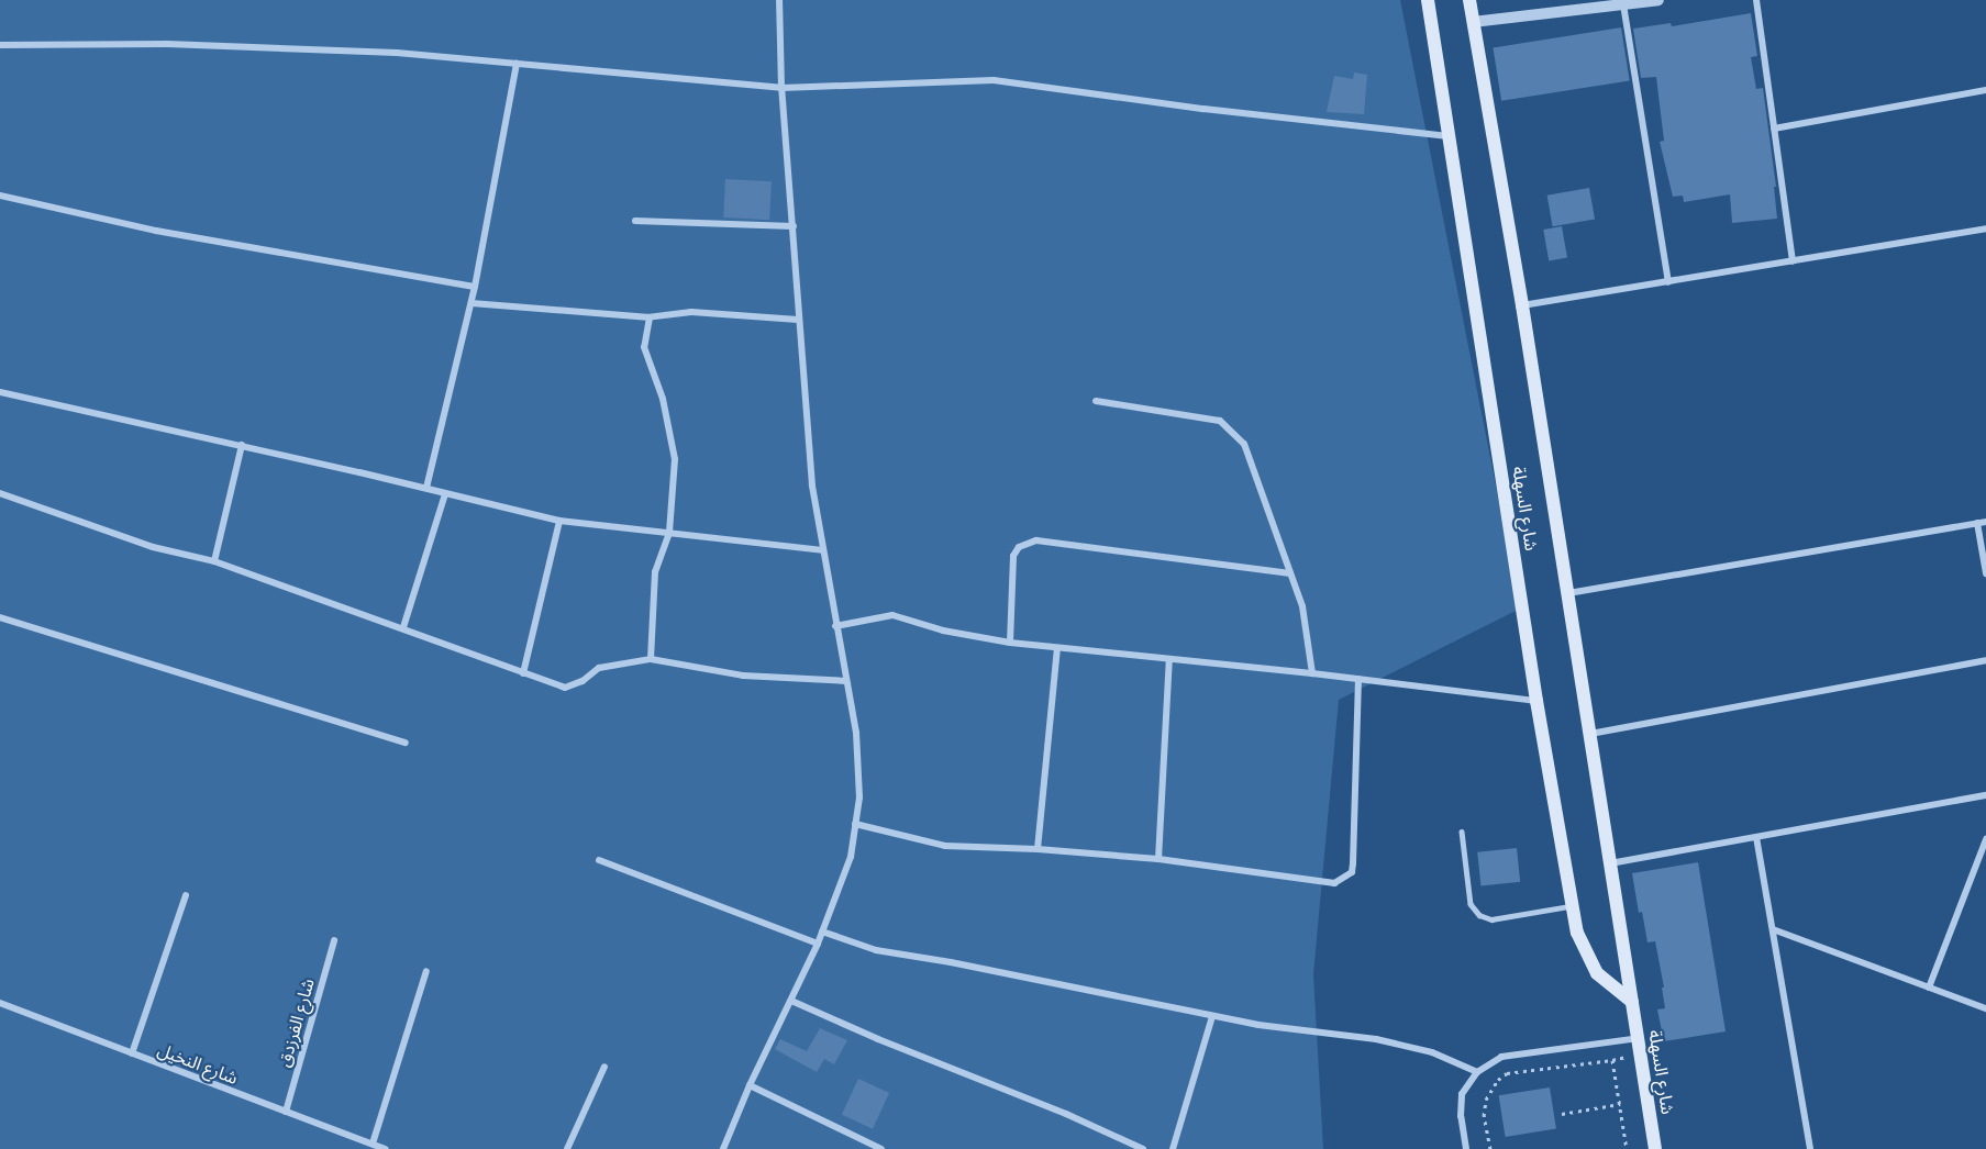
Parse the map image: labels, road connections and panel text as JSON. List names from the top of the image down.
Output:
{
  "streets": {
    "main road": ["شارع السهلة"],
    "street": ["شارع الفرزدق", "شارع النخيل"]
  },
  "crossings": [
    ["شارع الفرزدق", "شارع النخيل"]
  ]
}
